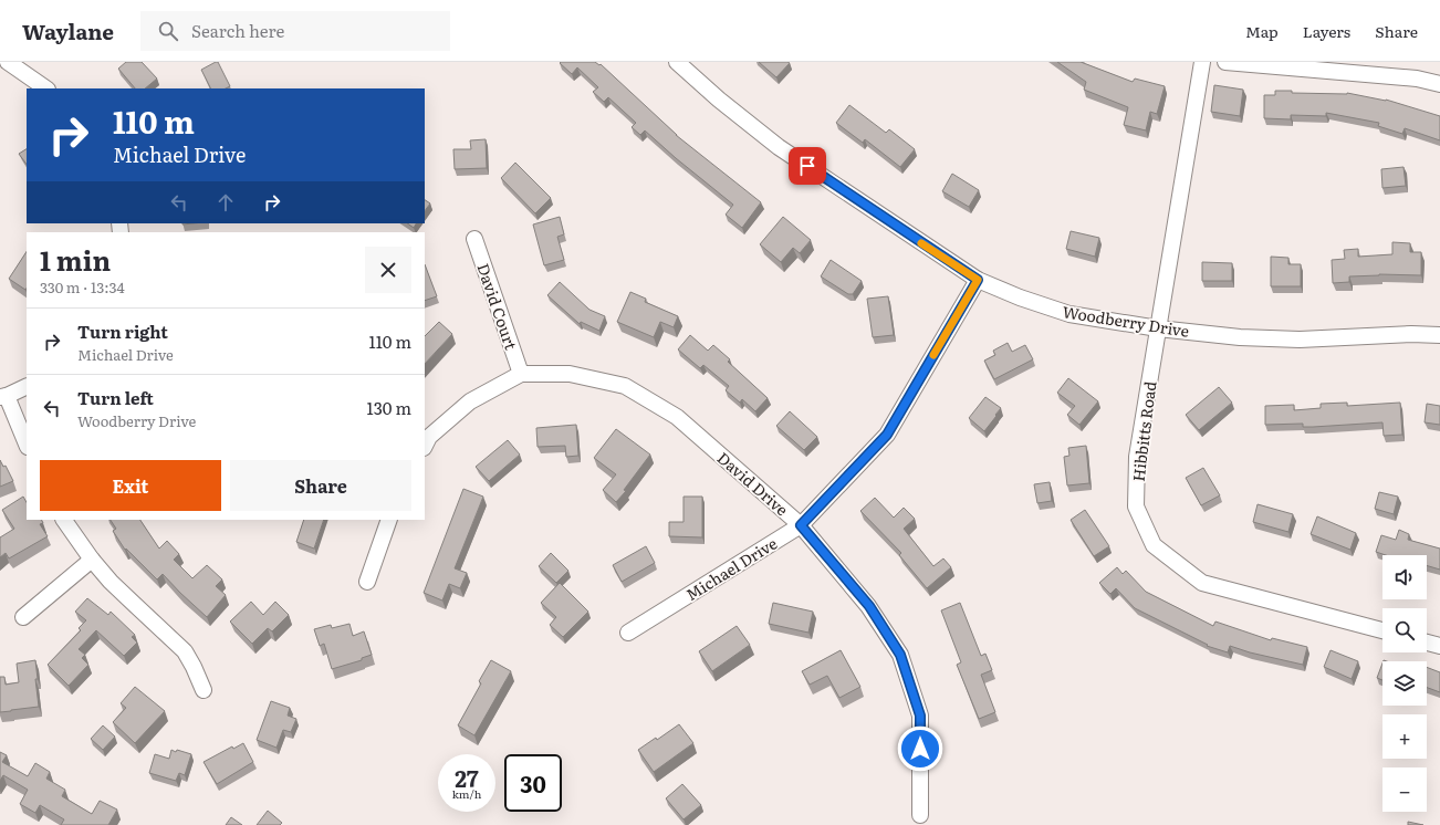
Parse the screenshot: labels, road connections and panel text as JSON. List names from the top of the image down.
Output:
{
  "streets": {
    "street": [
      "David Court",
      "Woodberry Drive",
      "Hibbitts Road",
      "David Drive",
      "Michael Drive"
    ]
  },
  "crossings": [
    ["David Court", "David Drive"],
    ["Woodberry Drive", "Hibbitts Road"],
    ["Woodberry Drive", "Michael Drive"],
    ["David Drive", "Michael Drive"]
  ],
  "page": {
    "header": "Waylane",
    "search": "Search here",
    "nav": ["Map", "Layers", "Share"],
    "turn": ["110 m", "Michael Drive"],
    "heading": ["1 min", "330 m · 13:34"],
    "list": [
      {
        "name": "Turn right",
        "note": "Michael Drive",
        "value": "110 m"
      },
      {
        "name": "Turn left",
        "note": "Woodberry Drive",
        "value": "130 m"
      }
    ],
    "buttons": ["Exit", "Share"],
    "map_buttons": ["+", "−"],
    "speed": "27 km/h",
    "limit": "30"
  }
}
